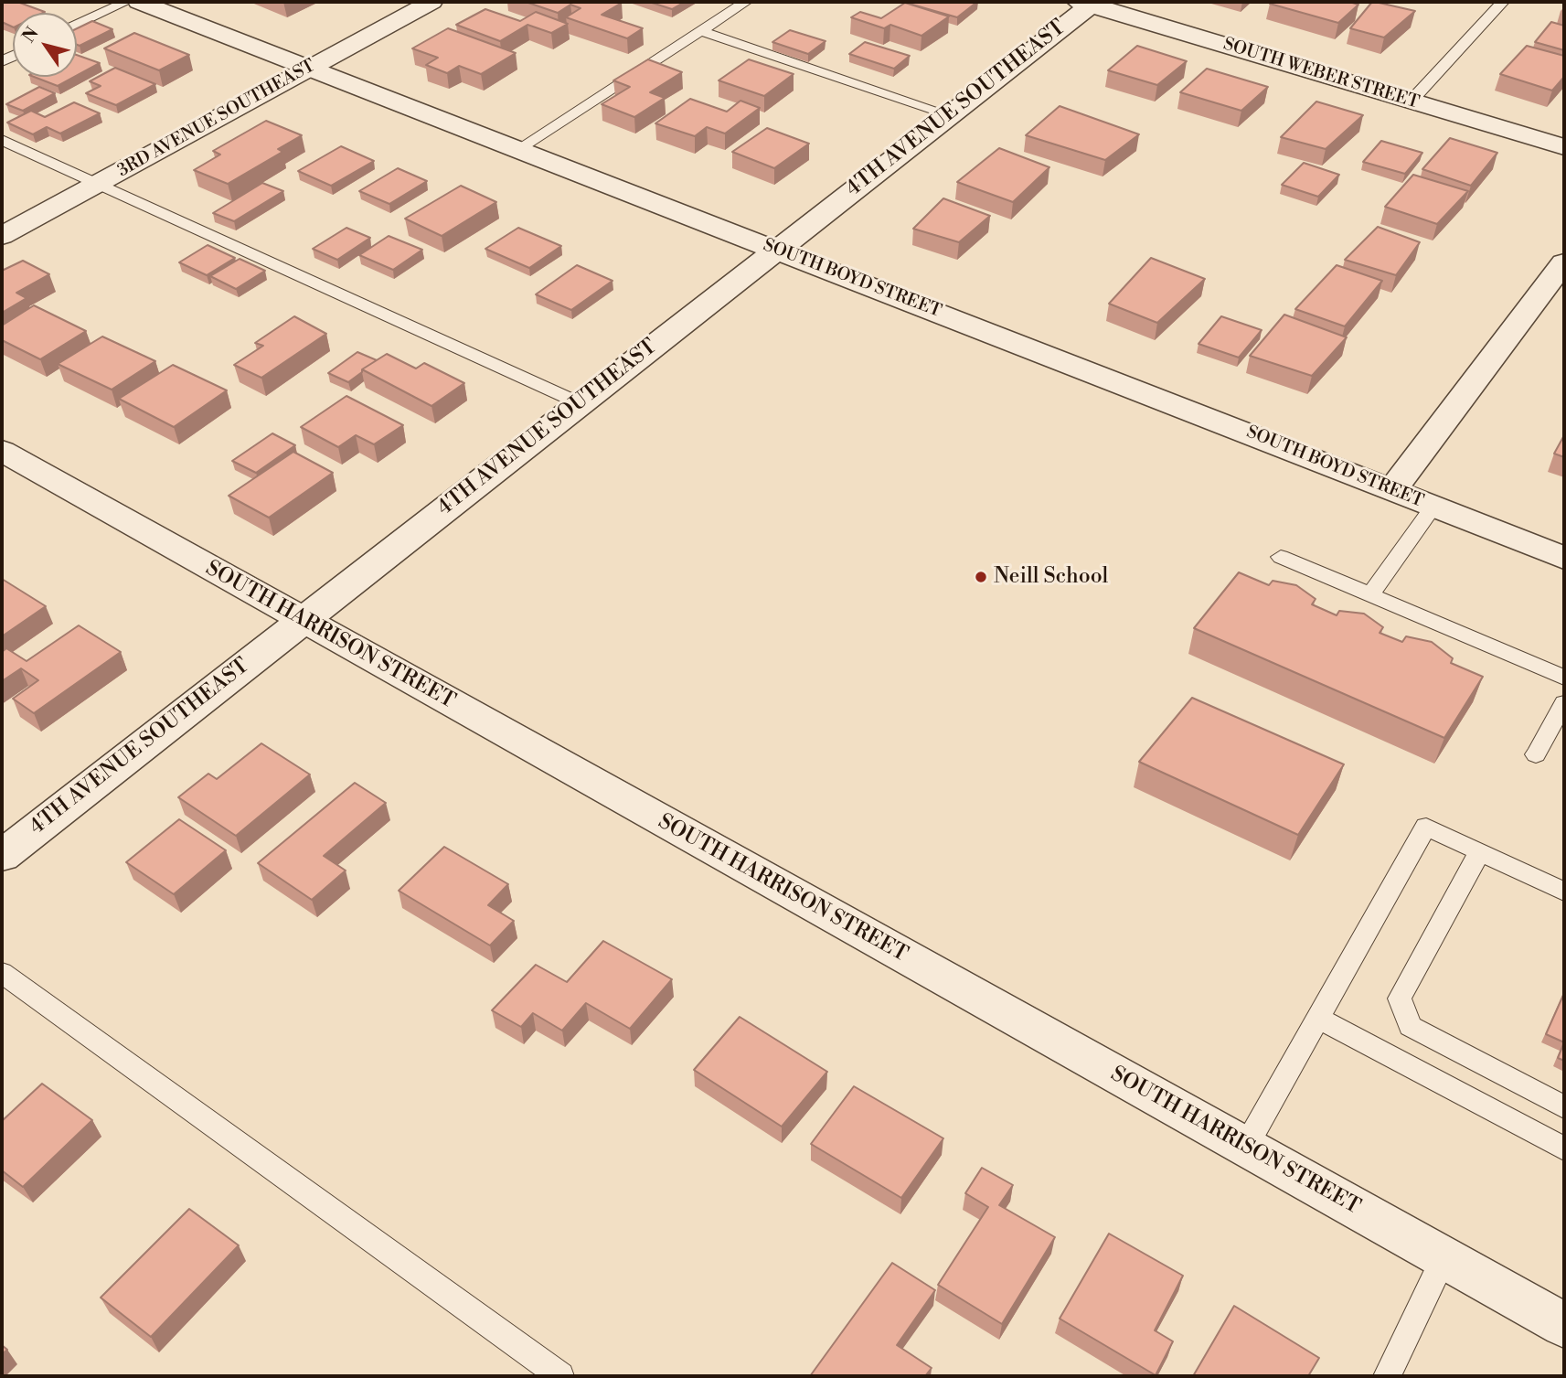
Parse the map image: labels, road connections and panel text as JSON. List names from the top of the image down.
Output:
{
  "streets": {
    "street": [
      "SOUTH WEBER STREET",
      "4TH AVENUE SOUTHEAST",
      "3RD AVENUE SOUTHEAST",
      "SOUTH BOYD STREET",
      "SOUTH HARRISON STREET"
    ]
  },
  "crossings": [
    ["SOUTH WEBER STREET", "4TH AVENUE SOUTHEAST"],
    ["4TH AVENUE SOUTHEAST", "SOUTH BOYD STREET"],
    ["4TH AVENUE SOUTHEAST", "SOUTH HARRISON STREET"],
    ["3RD AVENUE SOUTHEAST", "SOUTH BOYD STREET"]
  ],
  "places": ["Neill School"],
  "north": "top left"
}
